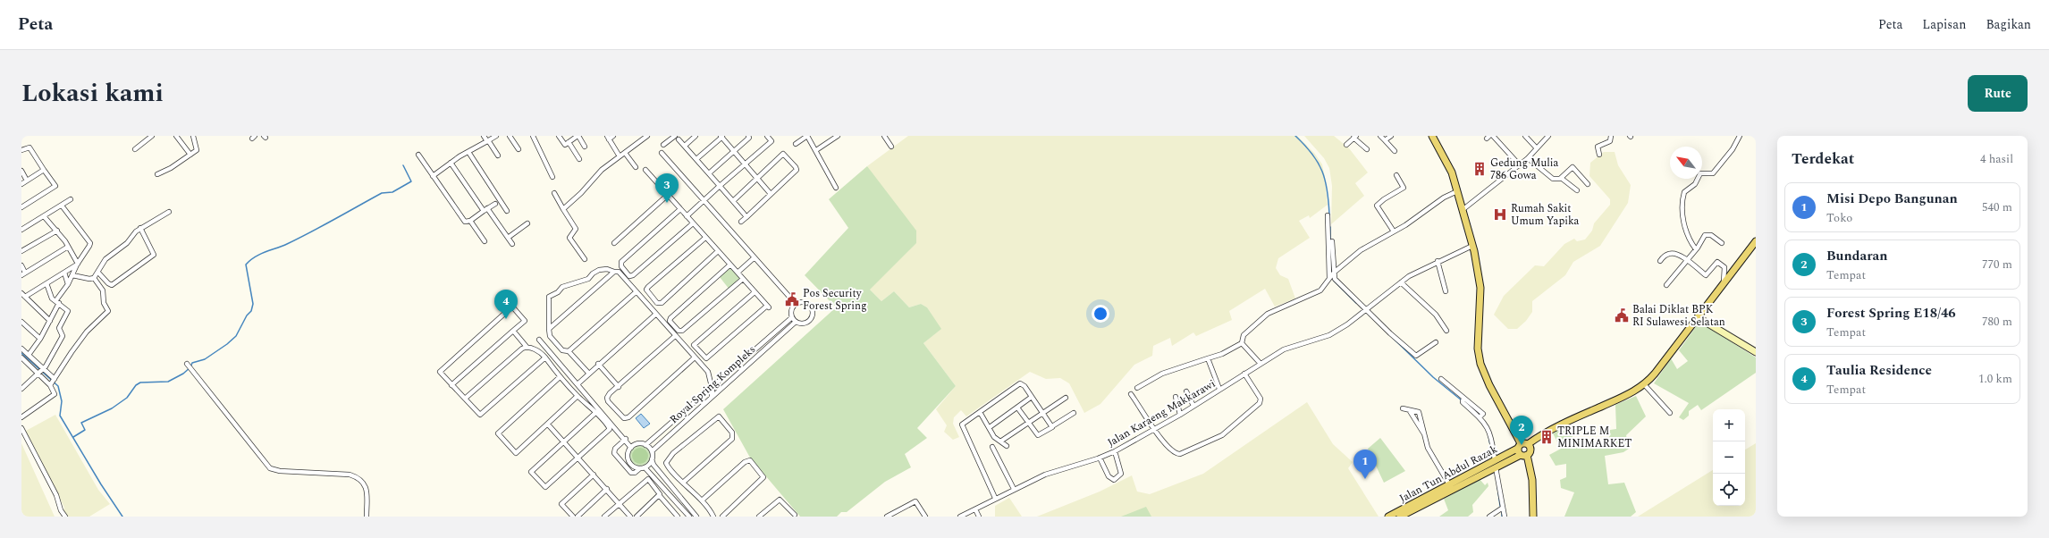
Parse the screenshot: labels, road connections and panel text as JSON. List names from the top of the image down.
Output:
{
  "streets": {
    "main road": ["Jalan Tun Abdul Razak"],
    "street": ["Royal Spring Kompleks", "Jalan Karaeng Makkarawi"]
  },
  "places": {
    "building": ["Gedung Mulia 786 Gowa", "TRIPLE M MINIMARKET"],
    "hospital": ["Rumah Sakit Umum Yapika"],
    "public building": ["Pos Security Forest Spring", "Balai Diklat BPK RI Sulawesi Selatan"]
  },
  "north": "top left",
  "page": {
    "header": "Peta",
    "nav": ["Peta", "Lapisan", "Bagikan"],
    "title": "Lokasi kami",
    "buttons": "Rute",
    "heading": ["Terdekat", "4 hasil"],
    "pins": [
      "3",
      "4",
      "2",
      "1"
    ],
    "list": [
      {
        "mark": "1",
        "name": "Misi Depo Bangunan",
        "note": "Toko",
        "value": "540 m"
      },
      {
        "mark": "2",
        "name": "Bundaran",
        "note": "Tempat",
        "value": "770 m"
      },
      {
        "mark": "3",
        "name": "Forest Spring E18/46",
        "note": "Tempat",
        "value": "780 m"
      },
      {
        "mark": "4",
        "name": "Taulia Residence",
        "note": "Tempat",
        "value": "1.0 km"
      }
    ],
    "map_buttons": ["+", "−"]
  }
}
